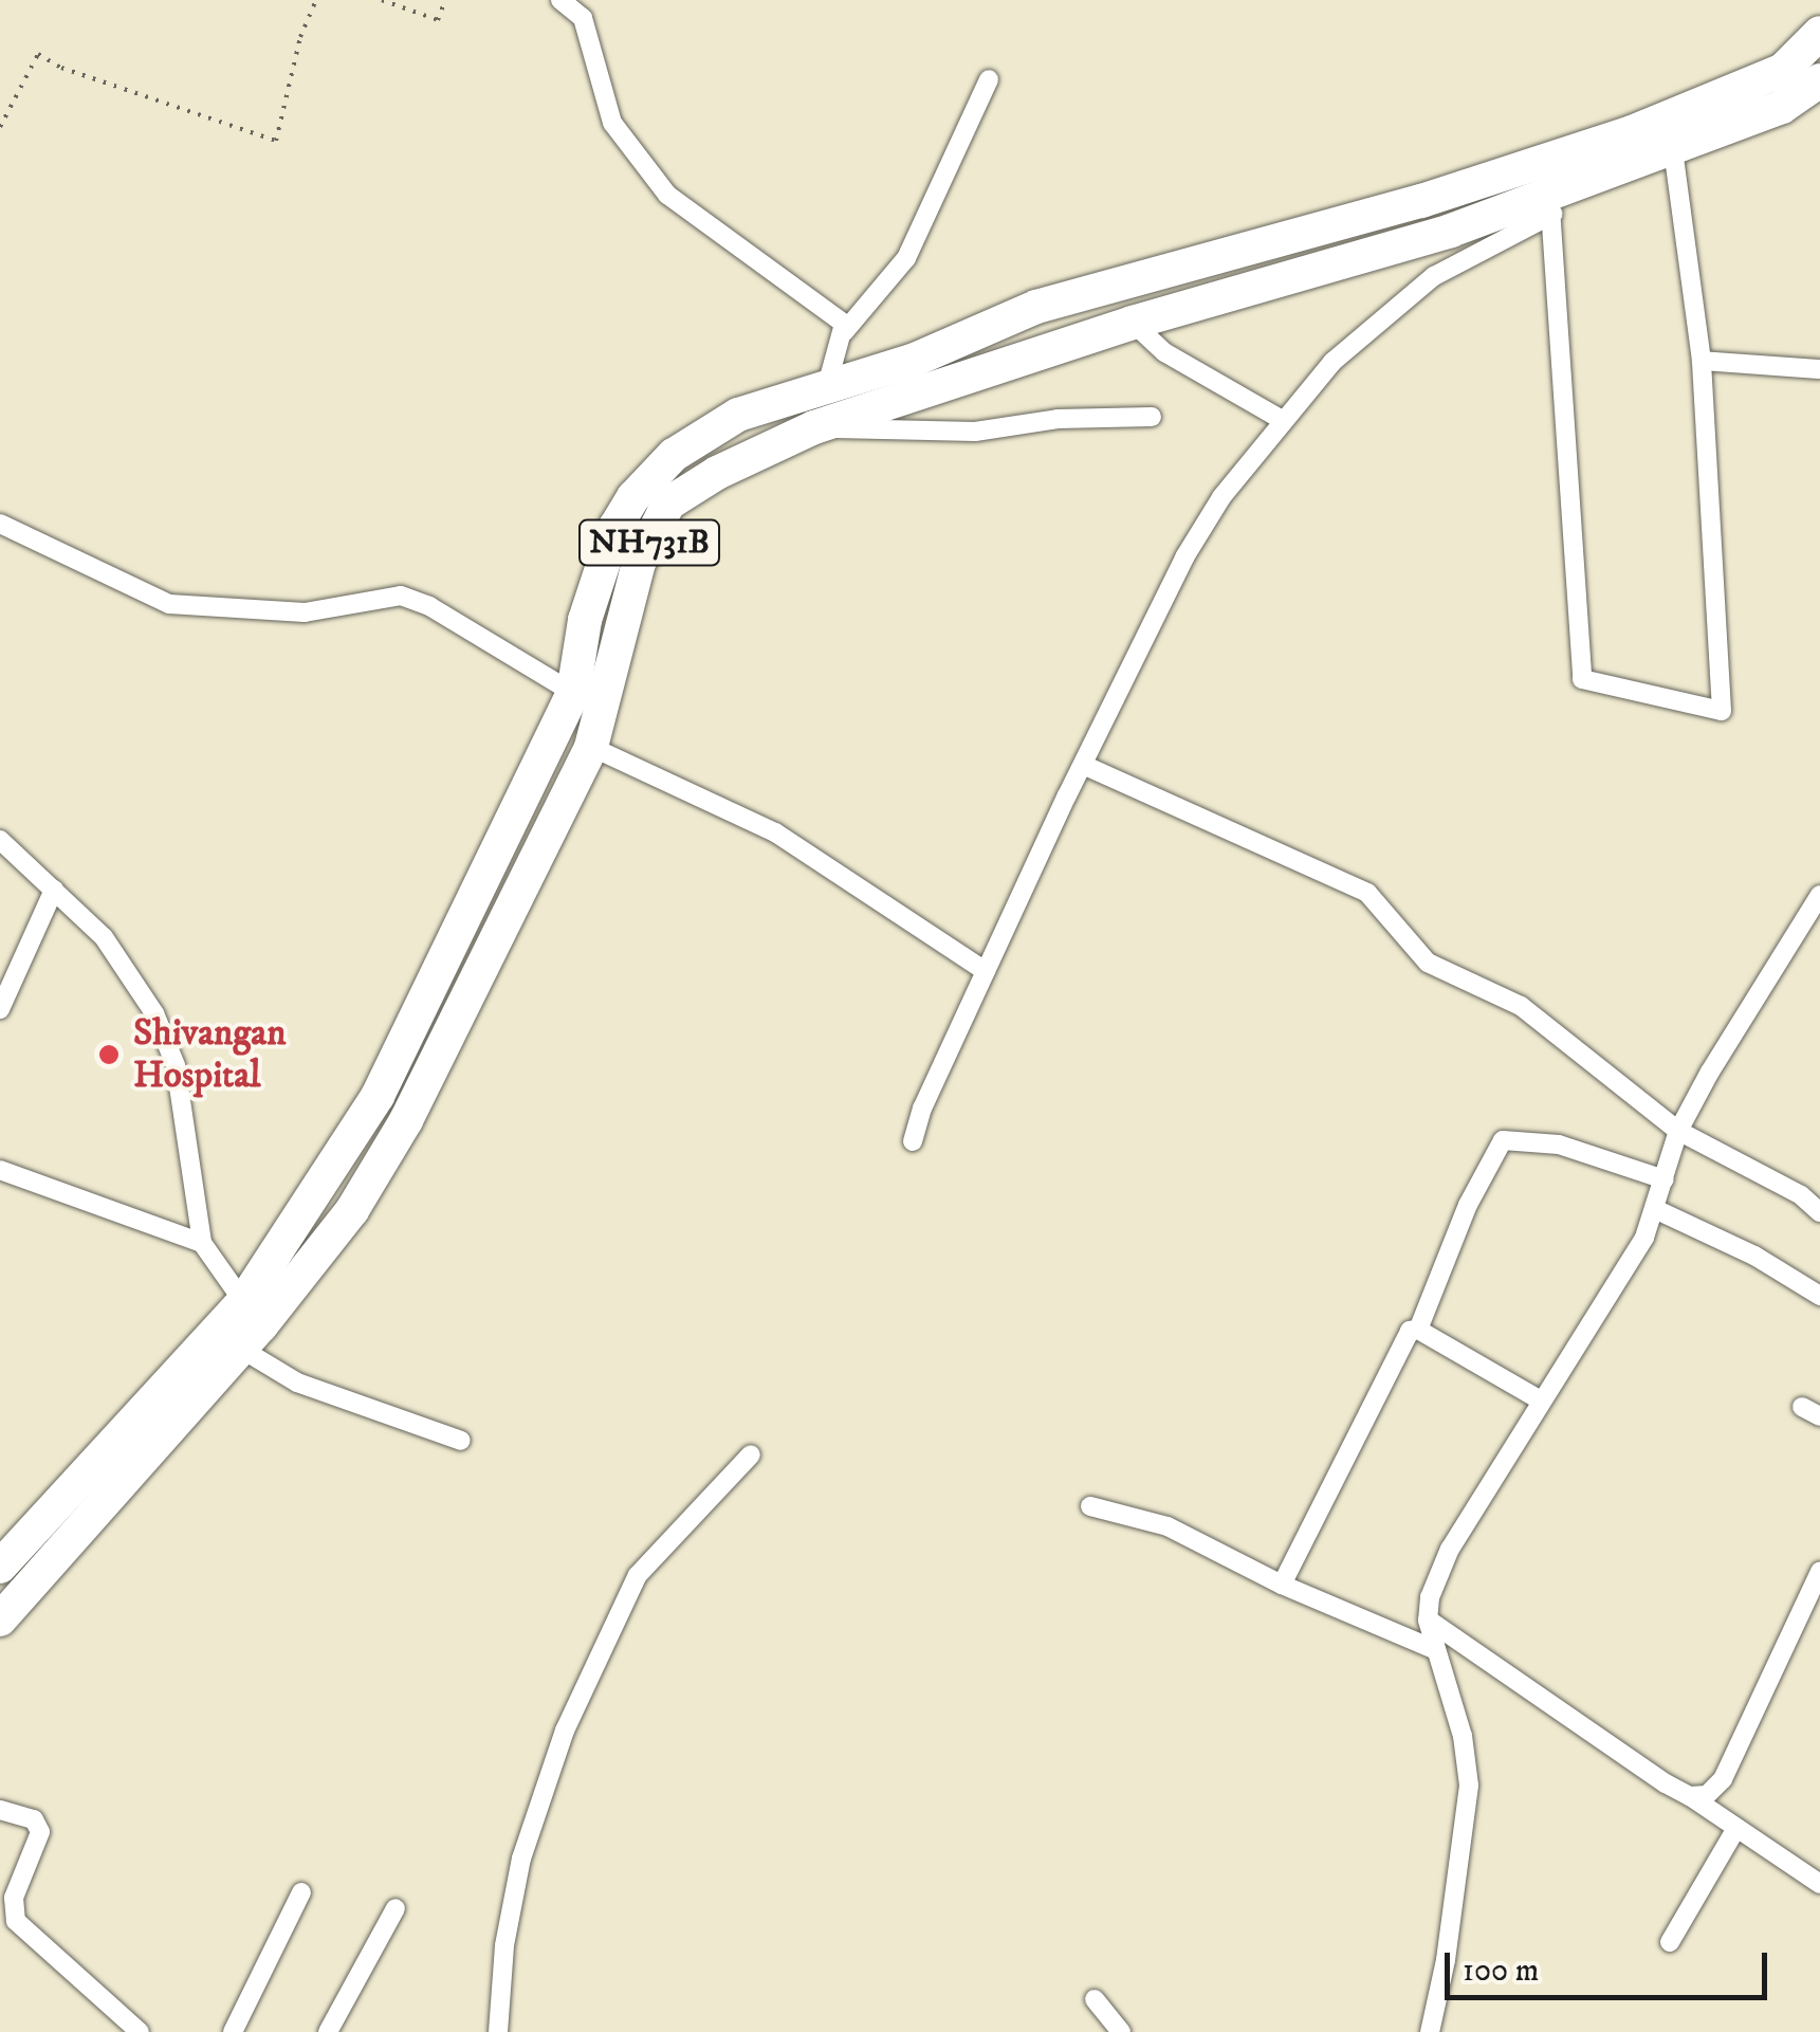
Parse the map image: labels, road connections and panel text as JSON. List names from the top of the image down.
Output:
{
  "streets": {
    "highway": ["NH731B"]
  },
  "places": ["Shivangan Hospital"],
  "scale_bar": "100 m"
}
